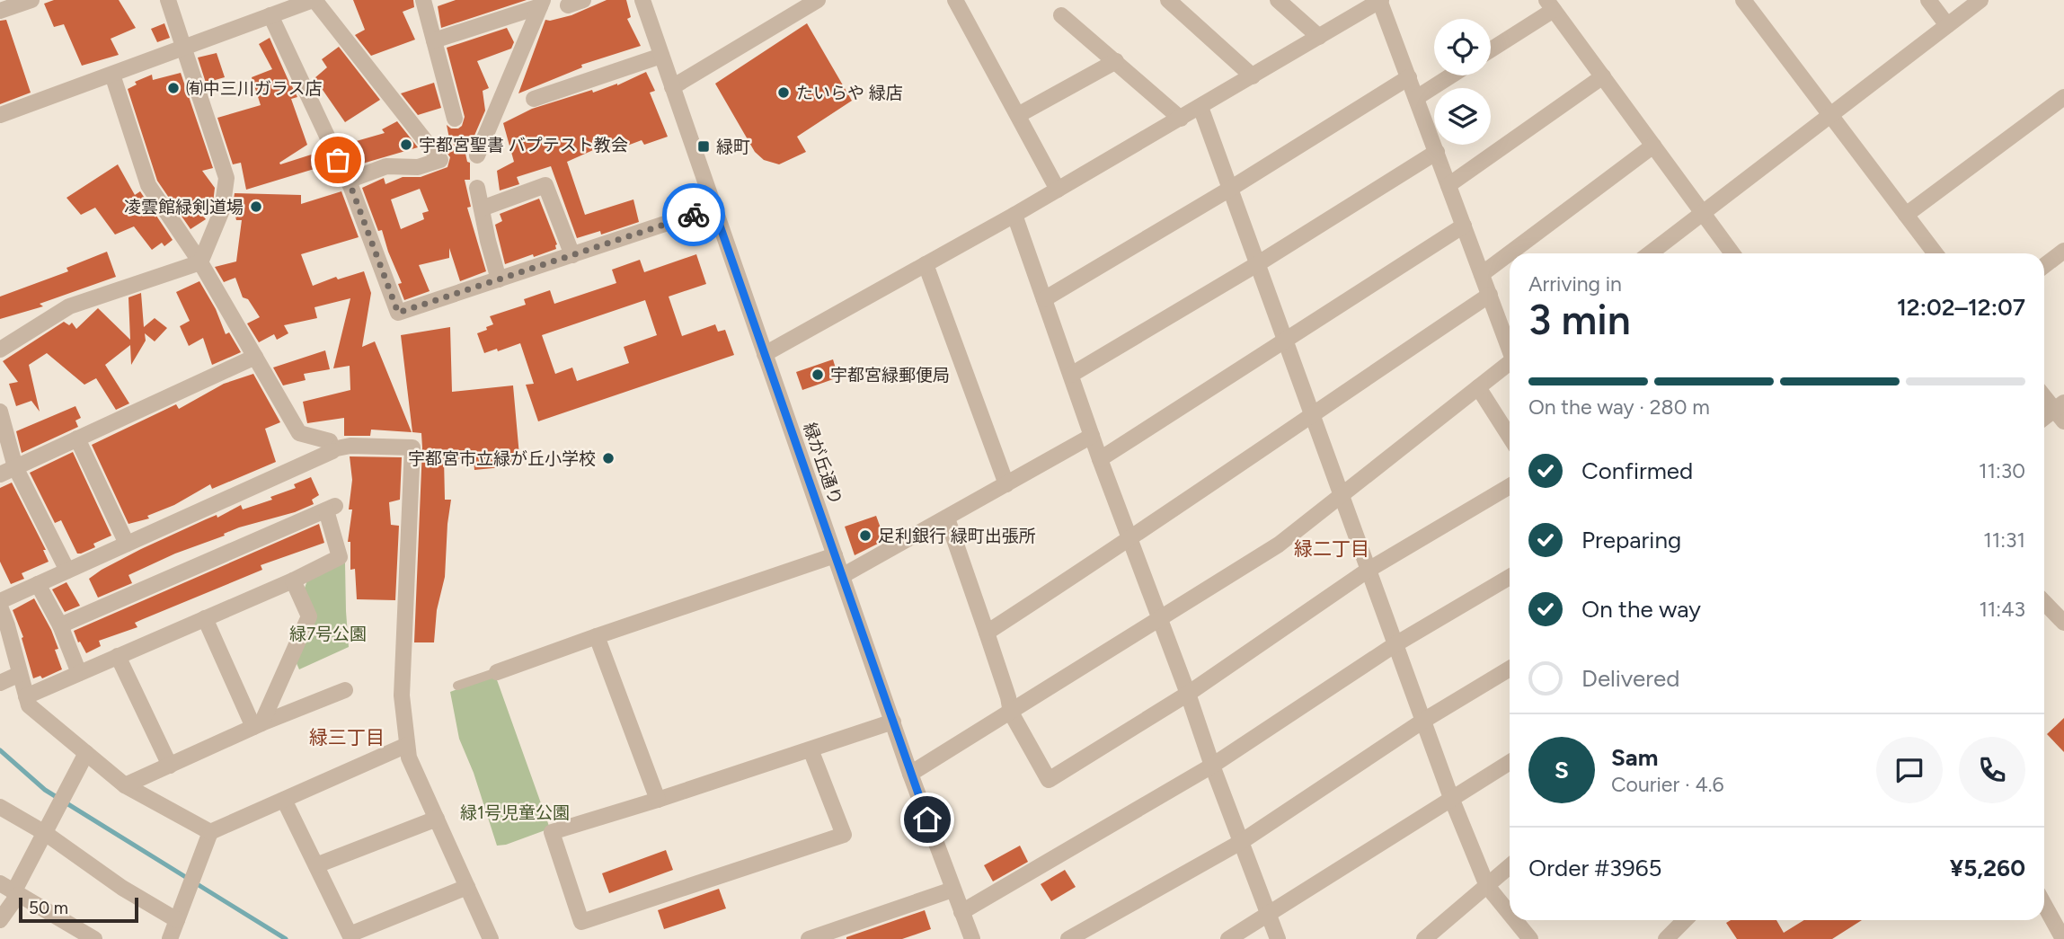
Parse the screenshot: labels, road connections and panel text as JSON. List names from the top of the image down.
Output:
{
  "streets": {
    "street": ["緑が丘通り"]
  },
  "districts": ["緑二丁目", "緑三丁目"],
  "parks": ["緑7号公園", "緑1号児童公園"],
  "places": {
    "other": [
      "㈲中三川ガラス店",
      "たいらや 緑店",
      "宇都宮聖書 バプテスト教会",
      "凌雲館緑剣道場",
      "宇都宮緑郵便局",
      "宇都宮市立緑が丘小学校",
      "足利銀行 緑町出張所"
    ],
    "transit": ["緑町"]
  },
  "scale_bar": "50 m",
  "page": {
    "heading": ["3 min", "Arriving in", "12:02–12:07"],
    "panel": [
      "Sam",
      "Courier · 4.6",
      "Order #3965",
      "¥5,260"
    ],
    "bar": "On the way · 280 m",
    "list": [
      ["Confirmed", "11:30"],
      ["Preparing", "11:31"],
      ["On the way", "11:43"],
      "Delivered"
    ],
    "round": "S",
    "scale": "50 m"
  }
}
